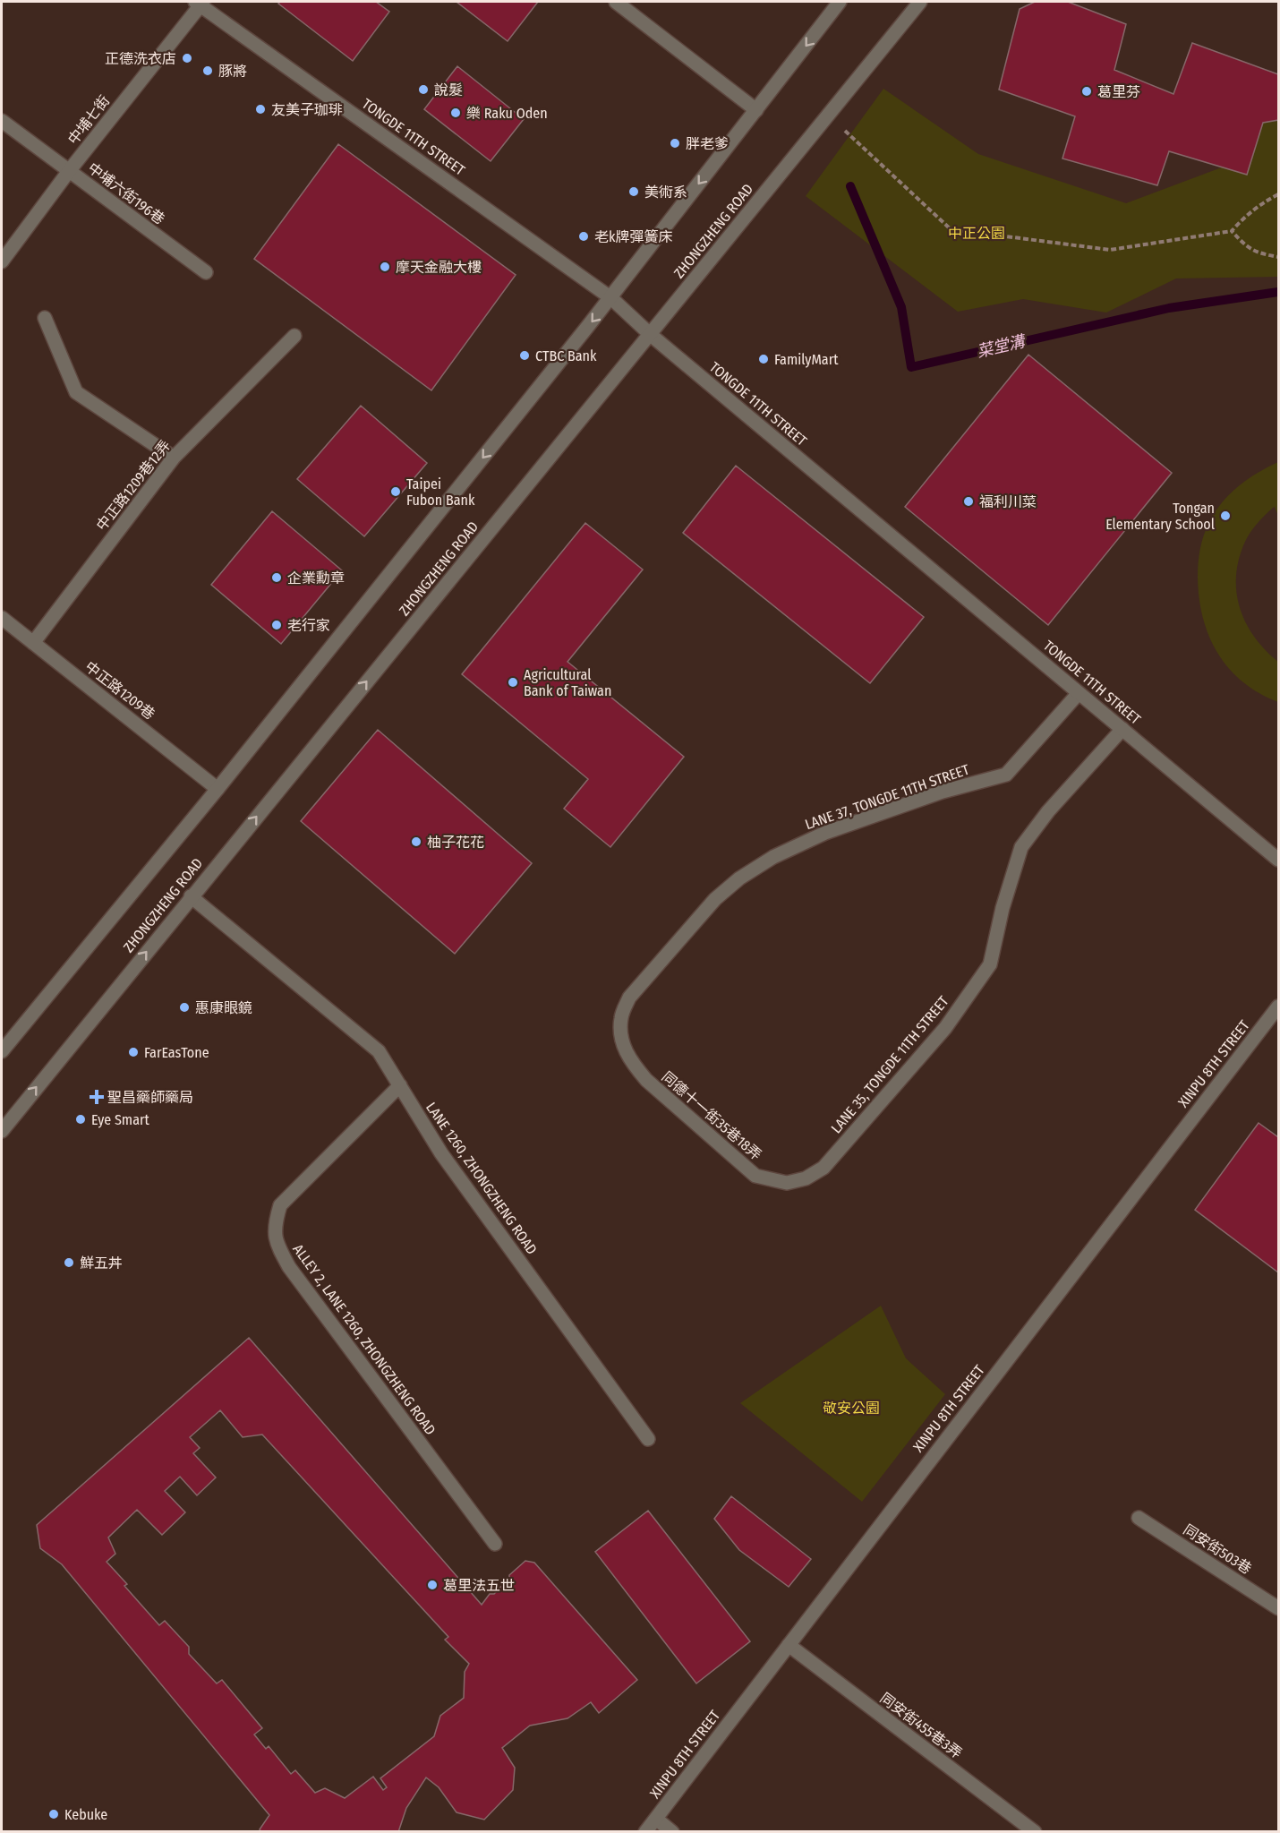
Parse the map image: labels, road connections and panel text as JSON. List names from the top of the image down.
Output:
{
  "streets": {
    "street": [
      "中埔七街",
      "TONGDE 11TH STREET",
      "中埔六街196巷",
      "ZHONGZHENG ROAD",
      "中正路1209巷12弄",
      "中正路1209巷",
      "LANE 37, TONGDE 11TH STREET",
      "XINPU 8TH STREET",
      "LANE 35, TONGDE 11TH STREET",
      "同德十一街35巷18弄",
      "LANE 1260, ZHONGZHENG ROAD",
      "ALLEY 2, LANE 1260, ZHONGZHENG ROAD",
      "同安街503巷",
      "同安街455巷3弄"
    ]
  },
  "crossings": [
    ["中埔七街", "TONGDE 11TH STREET"],
    ["中埔七街", "中埔六街196巷"],
    ["TONGDE 11TH STREET", "ZHONGZHENG ROAD"],
    ["TONGDE 11TH STREET", "LANE 37, TONGDE 11TH STREET"],
    ["TONGDE 11TH STREET", "LANE 35, TONGDE 11TH STREET"],
    ["ZHONGZHENG ROAD", "LANE 1260, ZHONGZHENG ROAD"],
    ["中正路1209巷12弄", "中正路1209巷"],
    ["LANE 37, TONGDE 11TH STREET", "同德十一街35巷18弄"],
    ["XINPU 8TH STREET", "同安街455巷3弄"],
    ["LANE 35, TONGDE 11TH STREET", "同德十一街35巷18弄"],
    ["LANE 1260, ZHONGZHENG ROAD", "ALLEY 2, LANE 1260, ZHONGZHENG ROAD"]
  ],
  "water": ["菜堂溝"],
  "parks": ["中正公園", "敬安公園"],
  "places": {
    "other": [
      "正德洗衣店",
      "豚將",
      "說髮",
      "葛里芬",
      "友美子珈琲",
      "樂 Raku Oden",
      "胖老爹",
      "美術系",
      "老k牌彈簧床",
      "摩天金融大樓",
      "CTBC Bank",
      "FamilyMart",
      "Taipei Fubon Bank",
      "福利川菜",
      "Tongan Elementary School",
      "企業勳章",
      "老行家",
      "Agricultural Bank of Taiwan",
      "柚子花花",
      "惠康眼鏡",
      "FarEasTone",
      "Eye Smart",
      "鮮五丼",
      "葛里法五世",
      "Kebuke"
    ],
    "health": ["聖昌藥師藥局"]
  }
}
